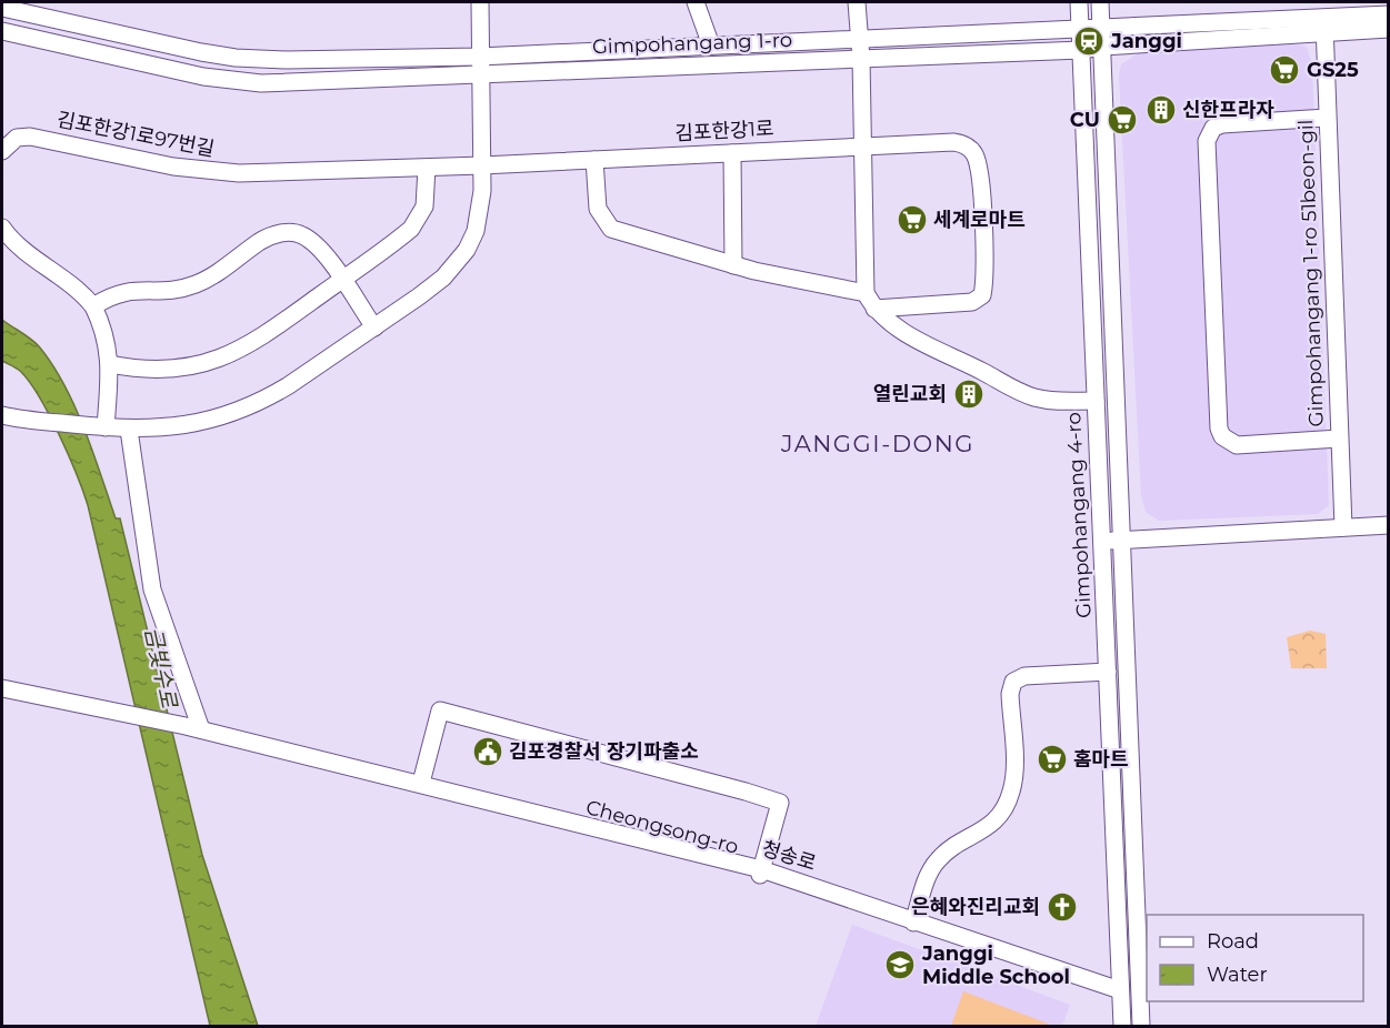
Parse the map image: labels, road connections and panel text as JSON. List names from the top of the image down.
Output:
{
  "streets": {
    "street": [
      "Gimpohangang 1-ro",
      "김포한강1로",
      "김포한강1로97번길",
      "Gimpohangang 1-ro 51beon-gil",
      "Gimpohangang 4-ro",
      "Cheongsong-ro"
    ]
  },
  "crossings": [
    ["Gimpohangang 1-ro", "Gimpohangang 1-ro 51beon-gil"],
    ["Gimpohangang 1-ro", "Gimpohangang 4-ro"],
    ["김포한강1로", "김포한강1로97번길"],
    ["Gimpohangang 4-ro", "Cheongsong-ro"]
  ],
  "districts": ["JANGGI-DONG"],
  "water": ["금빛수로"],
  "places": {
    "station": ["Janggi"],
    "supermarket": [
      "GS25",
      "CU",
      "세계로마트",
      "홈마트"
    ],
    "building": ["신한프라자", "열린교회"],
    "public building": ["김포경찰서 장기파출소"],
    "church": ["은혜와진리교회"],
    "school or university": ["Janggi Middle School"]
  },
  "legend": ["Road", "Water"]
}
